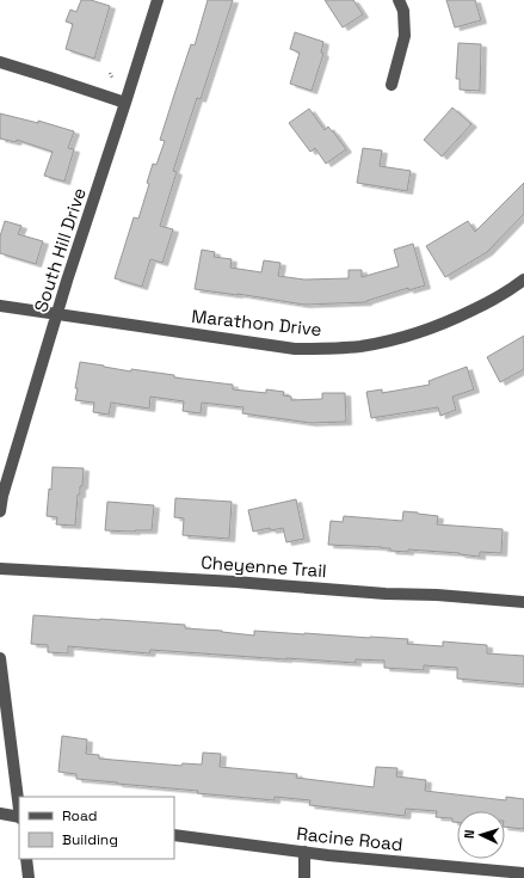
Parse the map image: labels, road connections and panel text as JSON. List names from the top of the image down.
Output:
{
  "streets": {
    "street": [
      "South Hill Drive",
      "Marathon Drive",
      "Cheyenne Trail",
      "Racine Road"
    ]
  },
  "crossings": [
    ["South Hill Drive", "Marathon Drive"]
  ],
  "legend": ["Road", "Building"],
  "north": "left"
}
